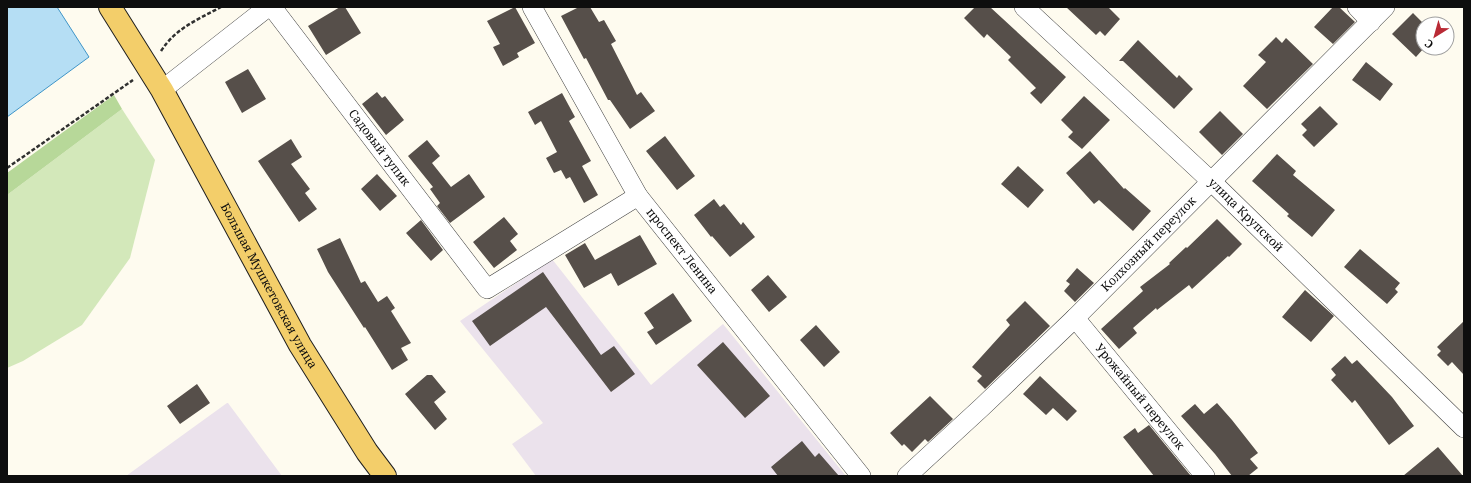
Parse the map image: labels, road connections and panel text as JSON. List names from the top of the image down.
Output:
{
  "streets": {
    "main road": ["Большая Мушкетовская улица"],
    "street": [
      "Садовый тупик",
      "улица Крупской",
      "Колхозный переулок",
      "проспект Ленина",
      "Урожайный переулок"
    ]
  },
  "crossings": [
    ["Садовый тупик", "проспект Ленина"],
    ["улица Крупской", "Колхозный переулок"],
    ["Колхозный переулок", "Урожайный переулок"]
  ],
  "north": "bottom left"
}
